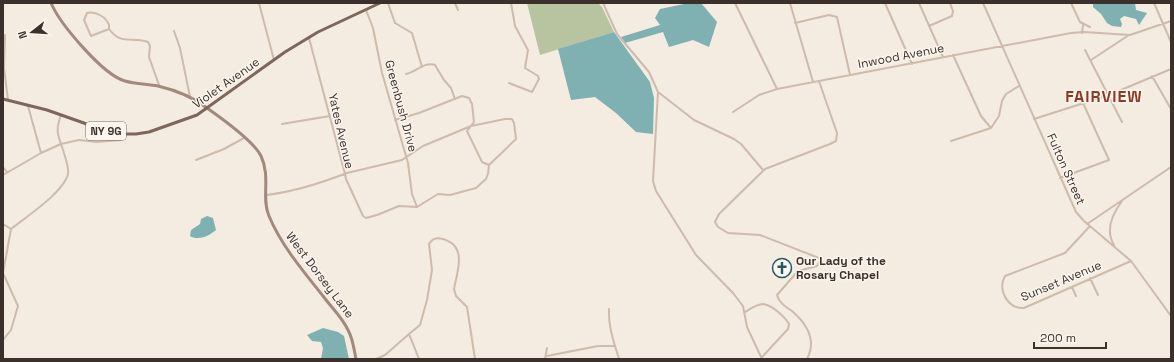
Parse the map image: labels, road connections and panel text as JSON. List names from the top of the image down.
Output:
{
  "streets": {
    "main road": ["Violet Avenue", "NY 9G"],
    "street": [
      "Inwood Avenue",
      "Greenbush Drive",
      "Yates Avenue",
      "Fulton Street",
      "West Dorsey Lane",
      "Sunset Avenue"
    ]
  },
  "crossings": [
    ["Inwood Avenue", "Fulton Street"],
    ["Violet Avenue", "Greenbush Drive"],
    ["Violet Avenue", "Yates Avenue"],
    ["Violet Avenue", "West Dorsey Lane"],
    ["Yates Avenue", "West Dorsey Lane"],
    ["Fulton Street", "Sunset Avenue"]
  ],
  "districts": ["FAIRVIEW"],
  "places": {
    "church": ["Our Lady of the Rosary Chapel"]
  },
  "scale_bar": "200 m",
  "north": "left"
}
